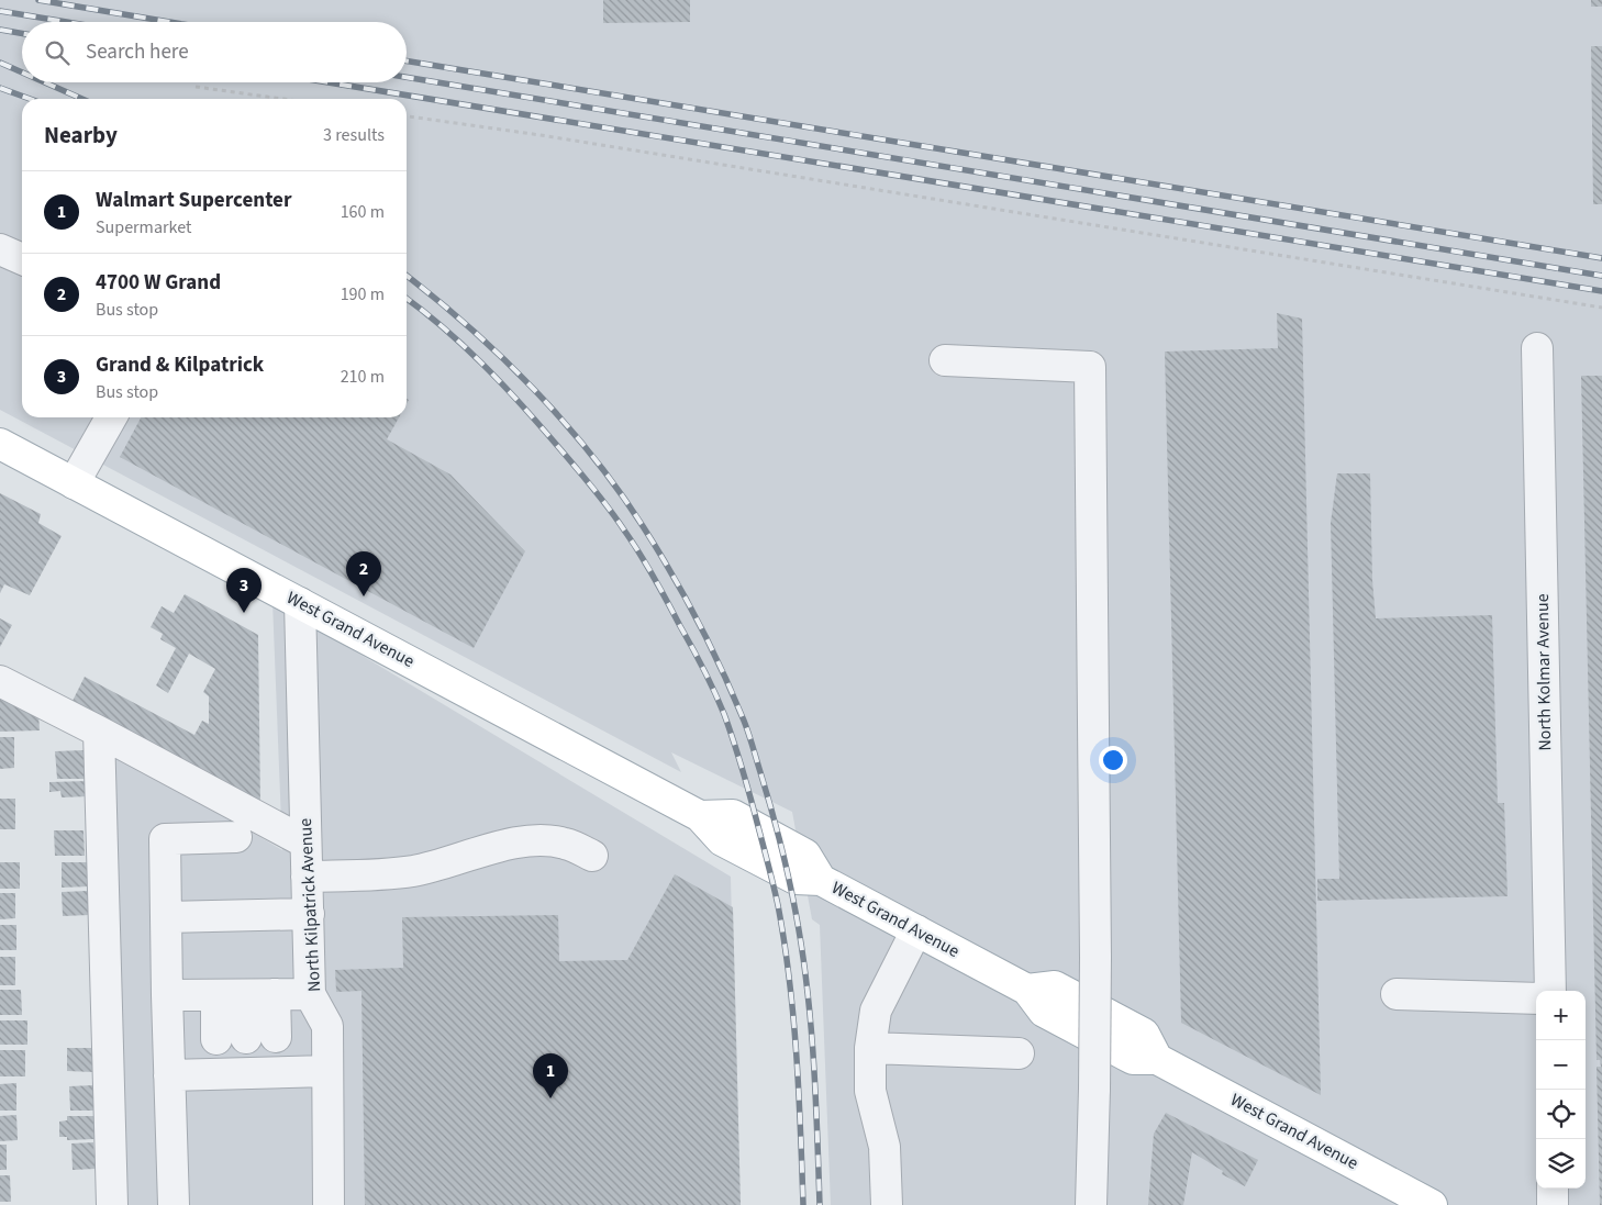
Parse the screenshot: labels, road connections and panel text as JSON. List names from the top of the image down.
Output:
{
  "streets": {
    "main road": ["West Grand Avenue"],
    "street": ["North Kolmar Avenue", "North Kilpatrick Avenue"]
  },
  "crossings": [
    ["West Grand Avenue", "North Kilpatrick Avenue"]
  ],
  "page": {
    "search": "Search here",
    "heading": ["Nearby", "3 results"],
    "list": [
      {
        "mark": "1",
        "name": "Walmart Supercenter",
        "note": "Supermarket",
        "value": "160 m"
      },
      {
        "mark": "2",
        "name": "4700 W Grand",
        "note": "Bus stop",
        "value": "190 m"
      },
      {
        "mark": "3",
        "name": "Grand & Kilpatrick",
        "note": "Bus stop",
        "value": "210 m"
      }
    ],
    "pins": ["2", "3", "1"],
    "map_buttons": ["+", "−"]
  }
}
